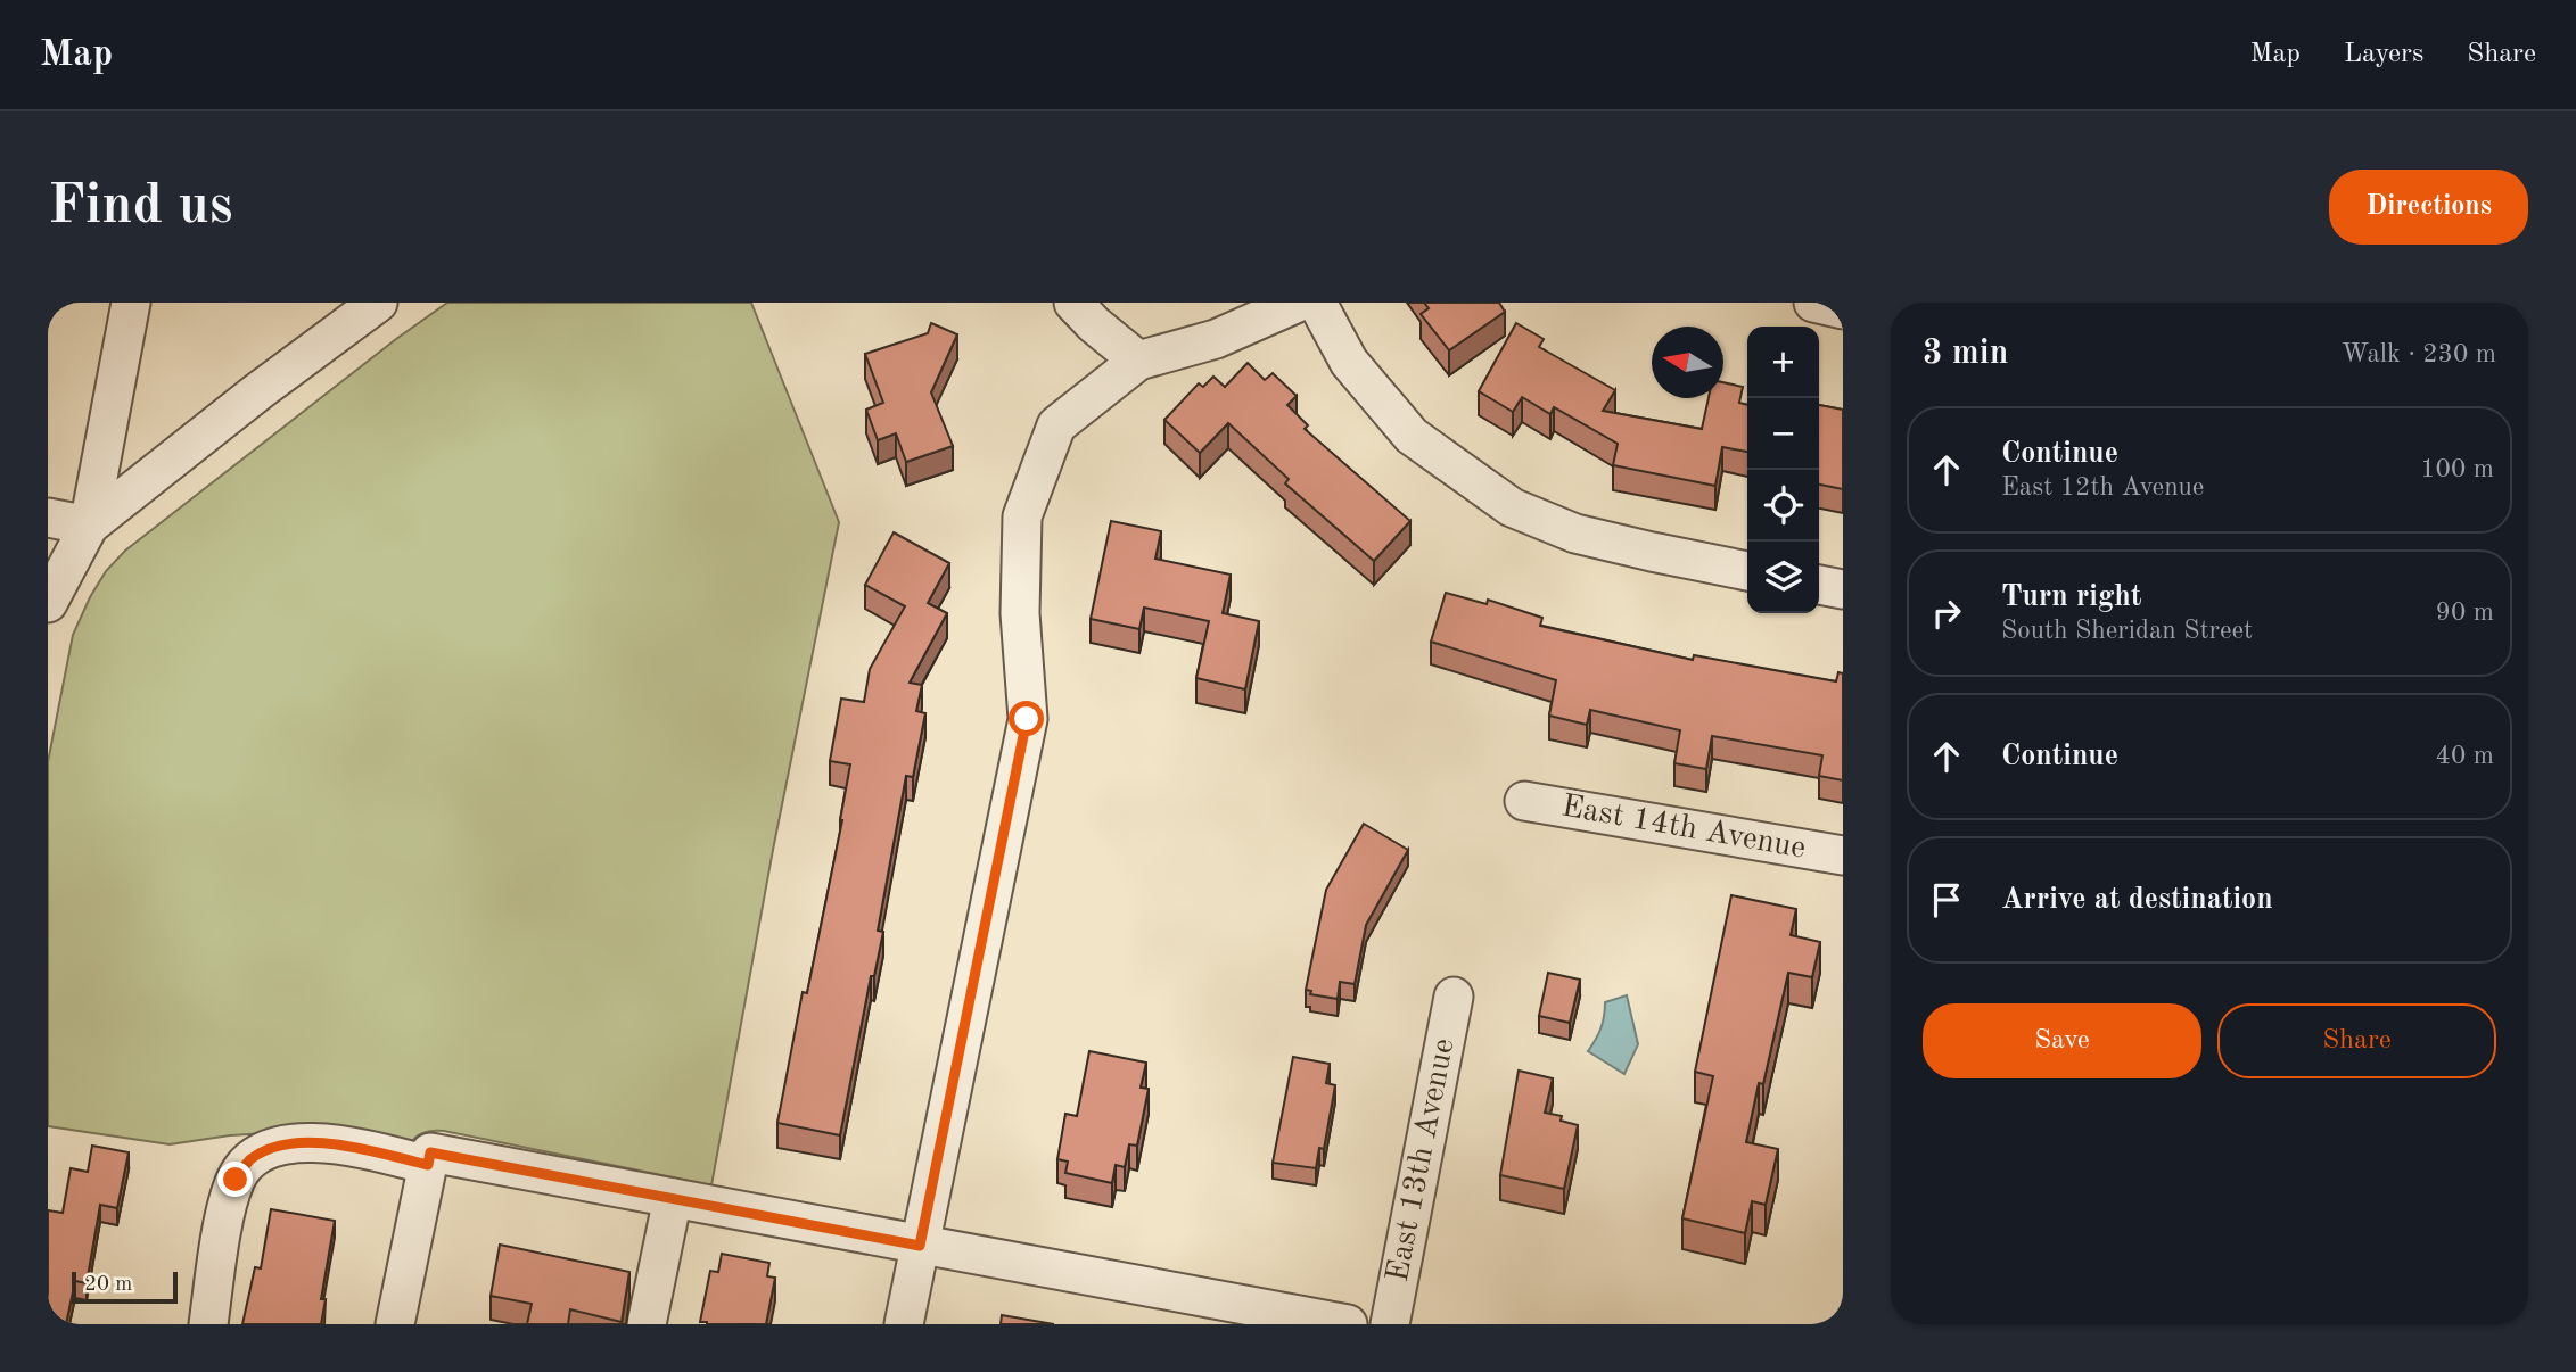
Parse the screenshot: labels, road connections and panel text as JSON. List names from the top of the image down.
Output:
{
  "streets": {
    "street": ["East 14th Avenue", "East 13th Avenue"]
  },
  "scale_bar": "20 m",
  "north": "left",
  "page": {
    "header": "Map",
    "nav": ["Map", "Layers", "Share"],
    "buttons": [
      "Directions",
      ["Save", "Share"]
    ],
    "title": "Find us",
    "heading": ["3 min", "Walk · 230 m"],
    "map_buttons": ["+", "−"],
    "list": [
      ["Continue", "East 12th Avenue", "100 m"],
      ["Turn right", "South Sheridan Street", "90 m"],
      ["Continue", "40 m"],
      "Arrive at destination"
    ],
    "scale": "20 m"
  }
}
